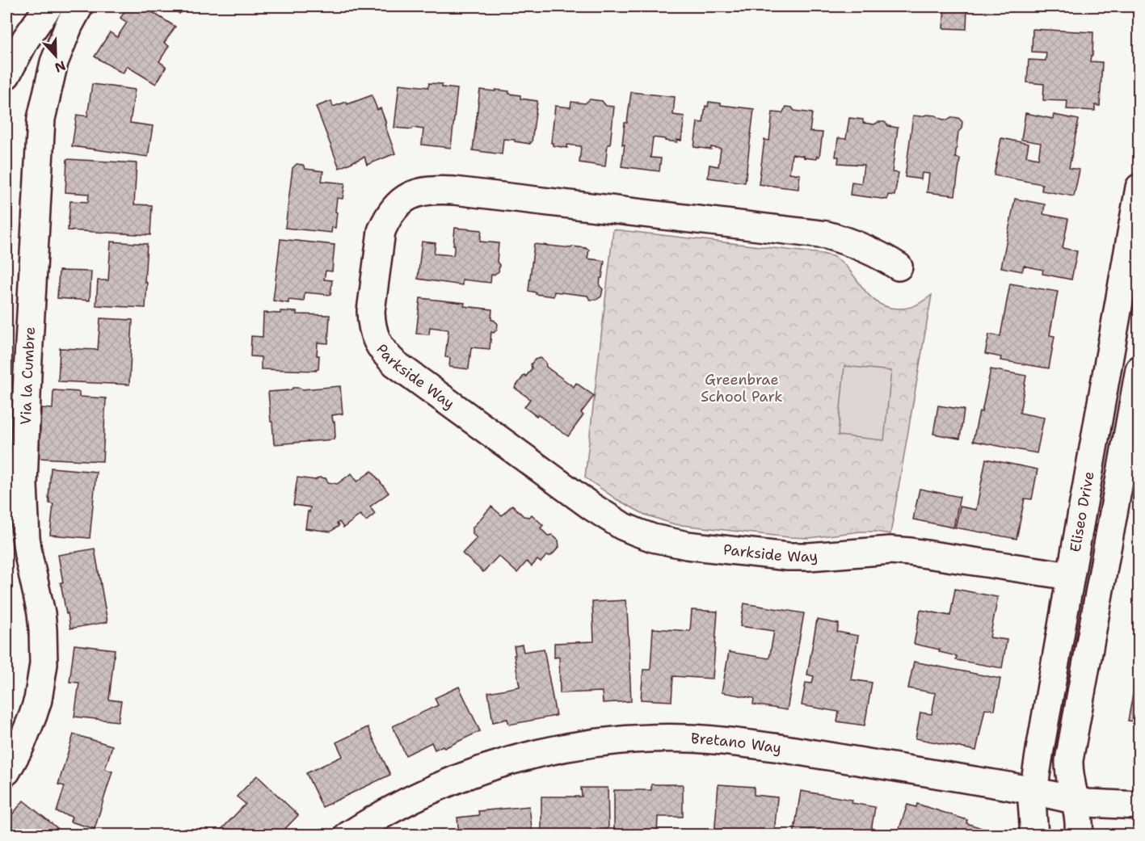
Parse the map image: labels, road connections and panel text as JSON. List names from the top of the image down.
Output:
{
  "streets": {
    "street": [
      "Parkside Way",
      "Via la Cumbre",
      "Eliseo Drive",
      "Bretano Way"
    ]
  },
  "crossings": [
    ["Parkside Way", "Eliseo Drive"],
    ["Eliseo Drive", "Bretano Way"]
  ],
  "parks": ["Greenbrae School Park"],
  "north": "bottom"
}
